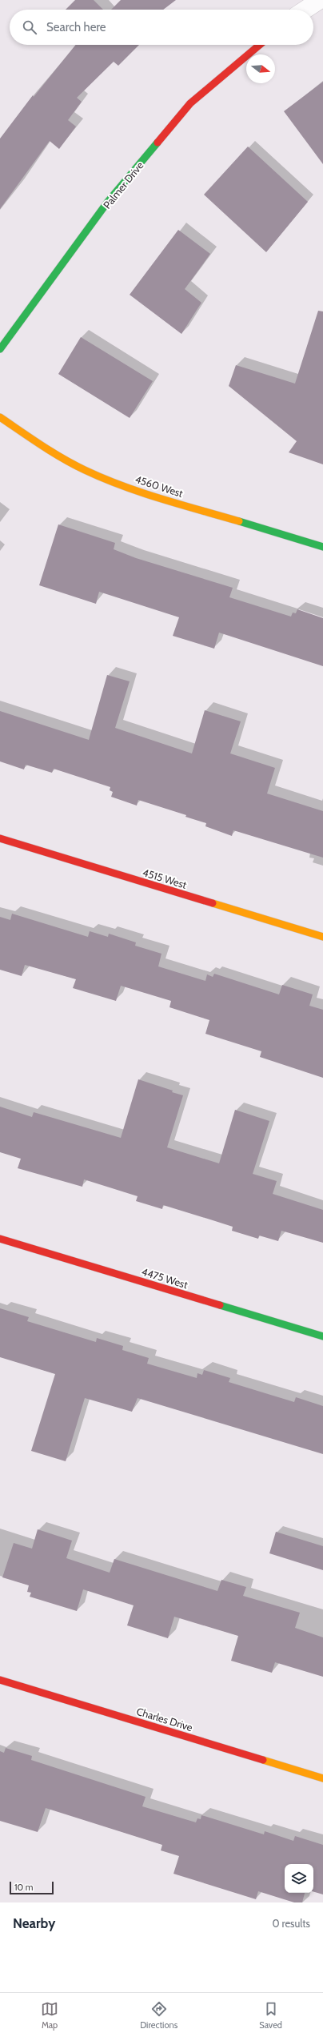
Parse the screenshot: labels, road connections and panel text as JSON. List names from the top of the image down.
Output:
{
  "streets": {
    "street": [
      "Palmer Drive",
      "4560 West",
      "4515 West",
      "4475 West",
      "Charles Drive"
    ]
  },
  "scale_bar": "10 m",
  "north": "right",
  "page": {
    "search": "Search here",
    "scale": "10 m",
    "heading": ["Nearby", "0 results"],
    "nav": ["Map", "Directions", "Saved"]
  }
}
